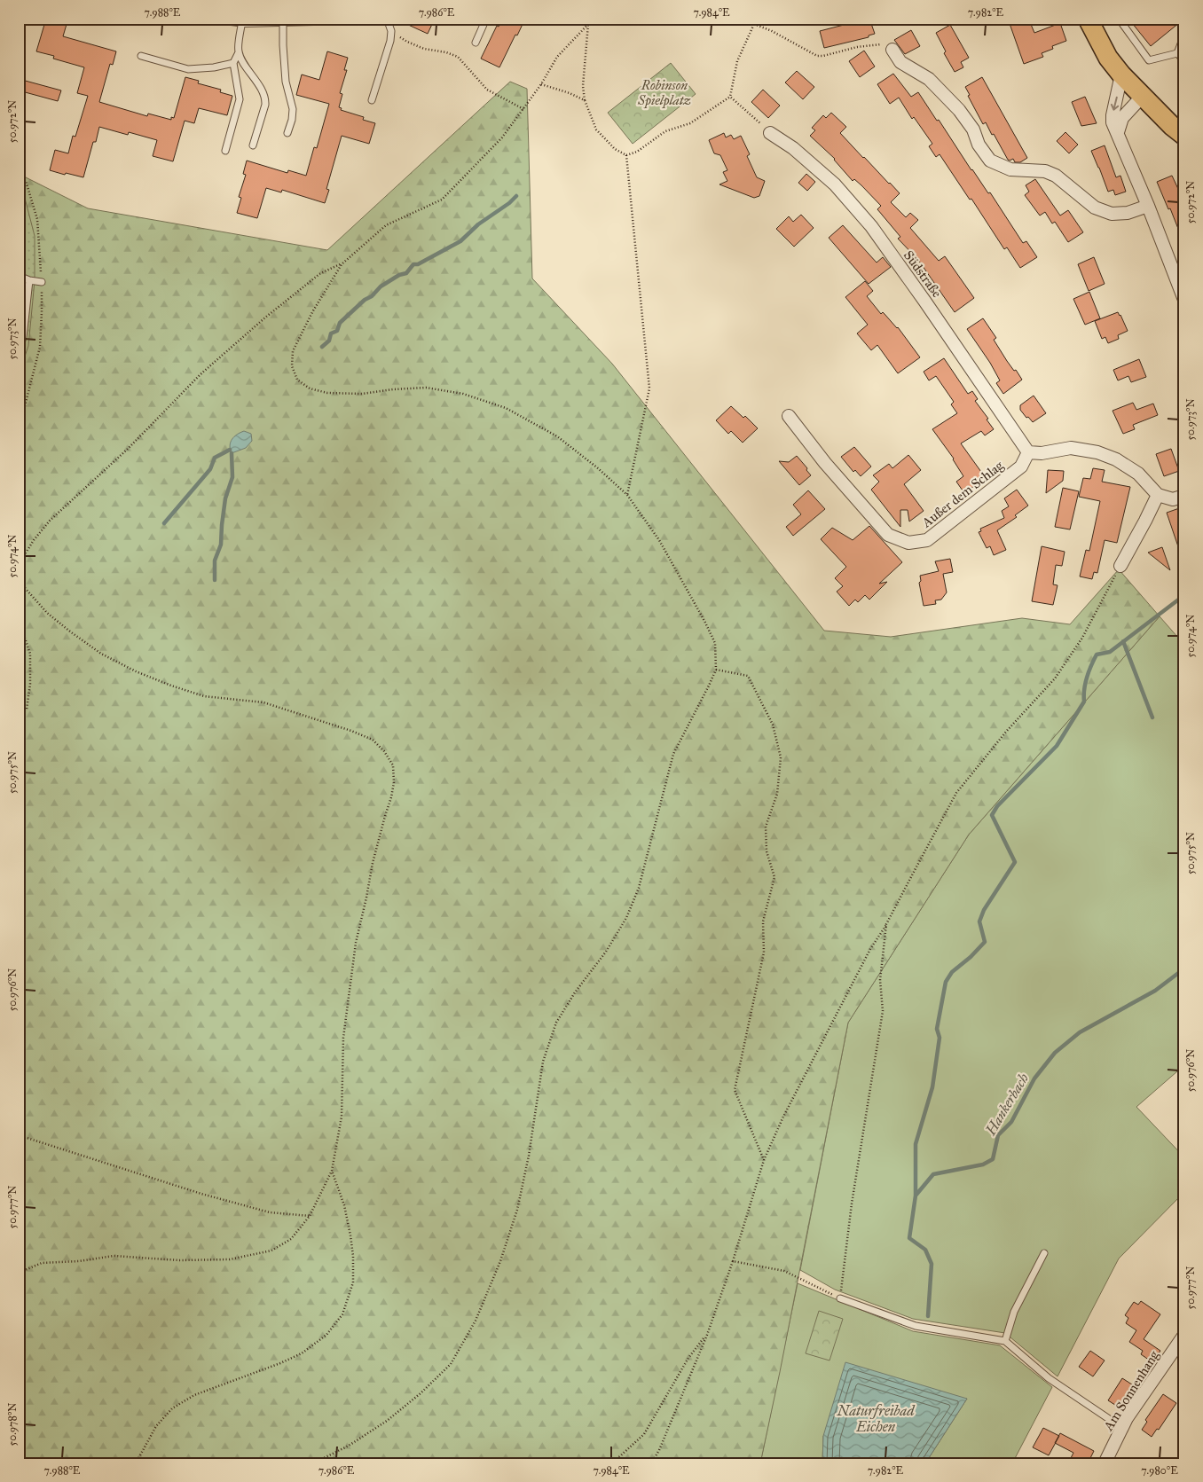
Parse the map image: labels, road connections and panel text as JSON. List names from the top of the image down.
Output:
{
  "streets": {
    "street": ["Südstraße", "Außer dem Schlag", "Am Sonnenhang"]
  },
  "crossings": [
    ["Südstraße", "Außer dem Schlag"]
  ],
  "water": ["Hankerbach", "Naturfreibad Eichen"],
  "parks": ["Robinson Spielplatz"],
  "coordinates": [
    "7.988°E",
    "7.986°E",
    "7.984°E",
    "7.982°E",
    "50.972°N",
    "50.973°N",
    "50.974°N",
    "50.975°N",
    "50.976°N",
    "50.977°N",
    "50.978°N",
    "7.980°E"
  ]
}
